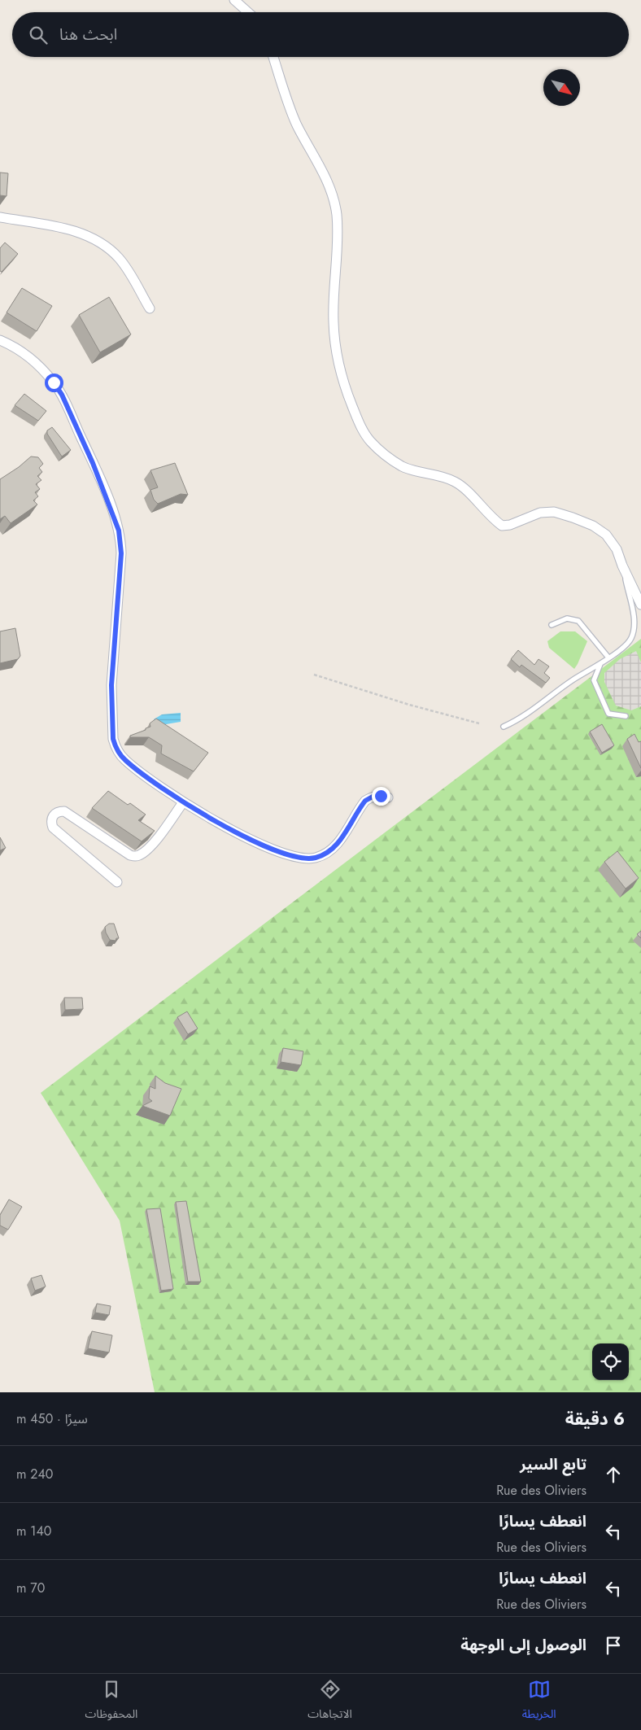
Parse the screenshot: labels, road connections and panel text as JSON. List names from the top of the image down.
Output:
{
  "north": "bottom right",
  "page": {
    "search": "ابحث هنا",
    "heading": ["6 دقيقة", "سيرًا · 450 m"],
    "list": [
      ["تابع السير", "Rue des Oliviers", "240 m"],
      ["انعطف يسارًا", "Rue des Oliviers", "140 m"],
      ["انعطف يسارًا", "Rue des Oliviers", "70 m"],
      "الوصول إلى الوجهة"
    ],
    "nav": ["الخريطة", "الاتجاهات", "المحفوظات"]
  }
}
